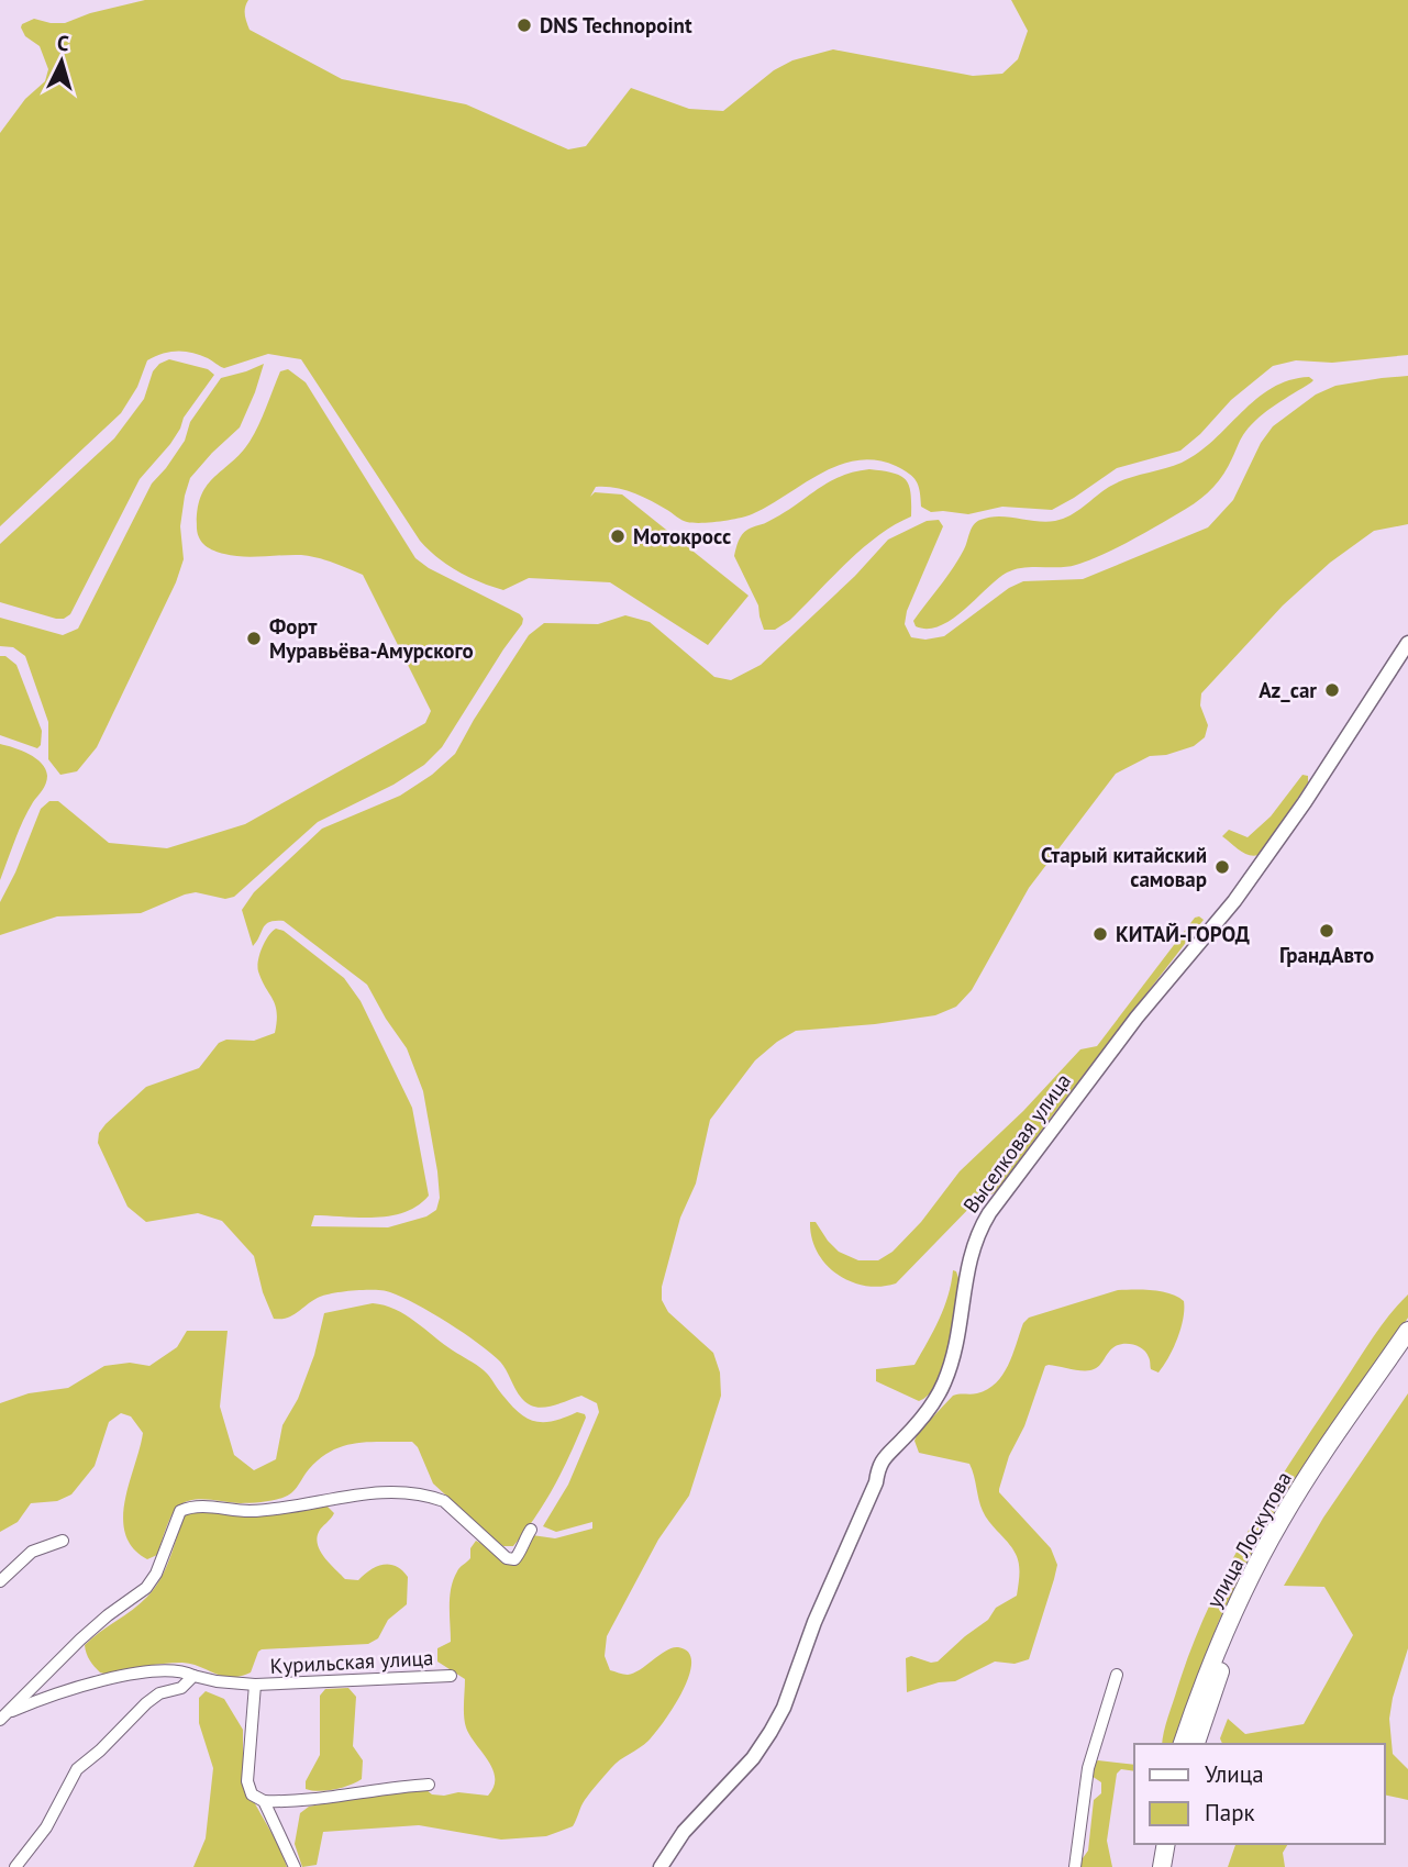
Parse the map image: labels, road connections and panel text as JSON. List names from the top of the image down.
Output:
{
  "streets": {
    "main road": ["улица Лоскутова"],
    "street": ["Выселковая улица", "Курильская улица"]
  },
  "places": [
    "DNS Technopoint",
    "Мотокросс",
    "Форт Муравьёва-Амурского",
    "Az_car",
    "Старый китайский самовар",
    "ГрандАвто",
    "КИТАЙ-ГОРОД"
  ],
  "legend": ["Улица", "Парк"],
  "north": "top"
}
